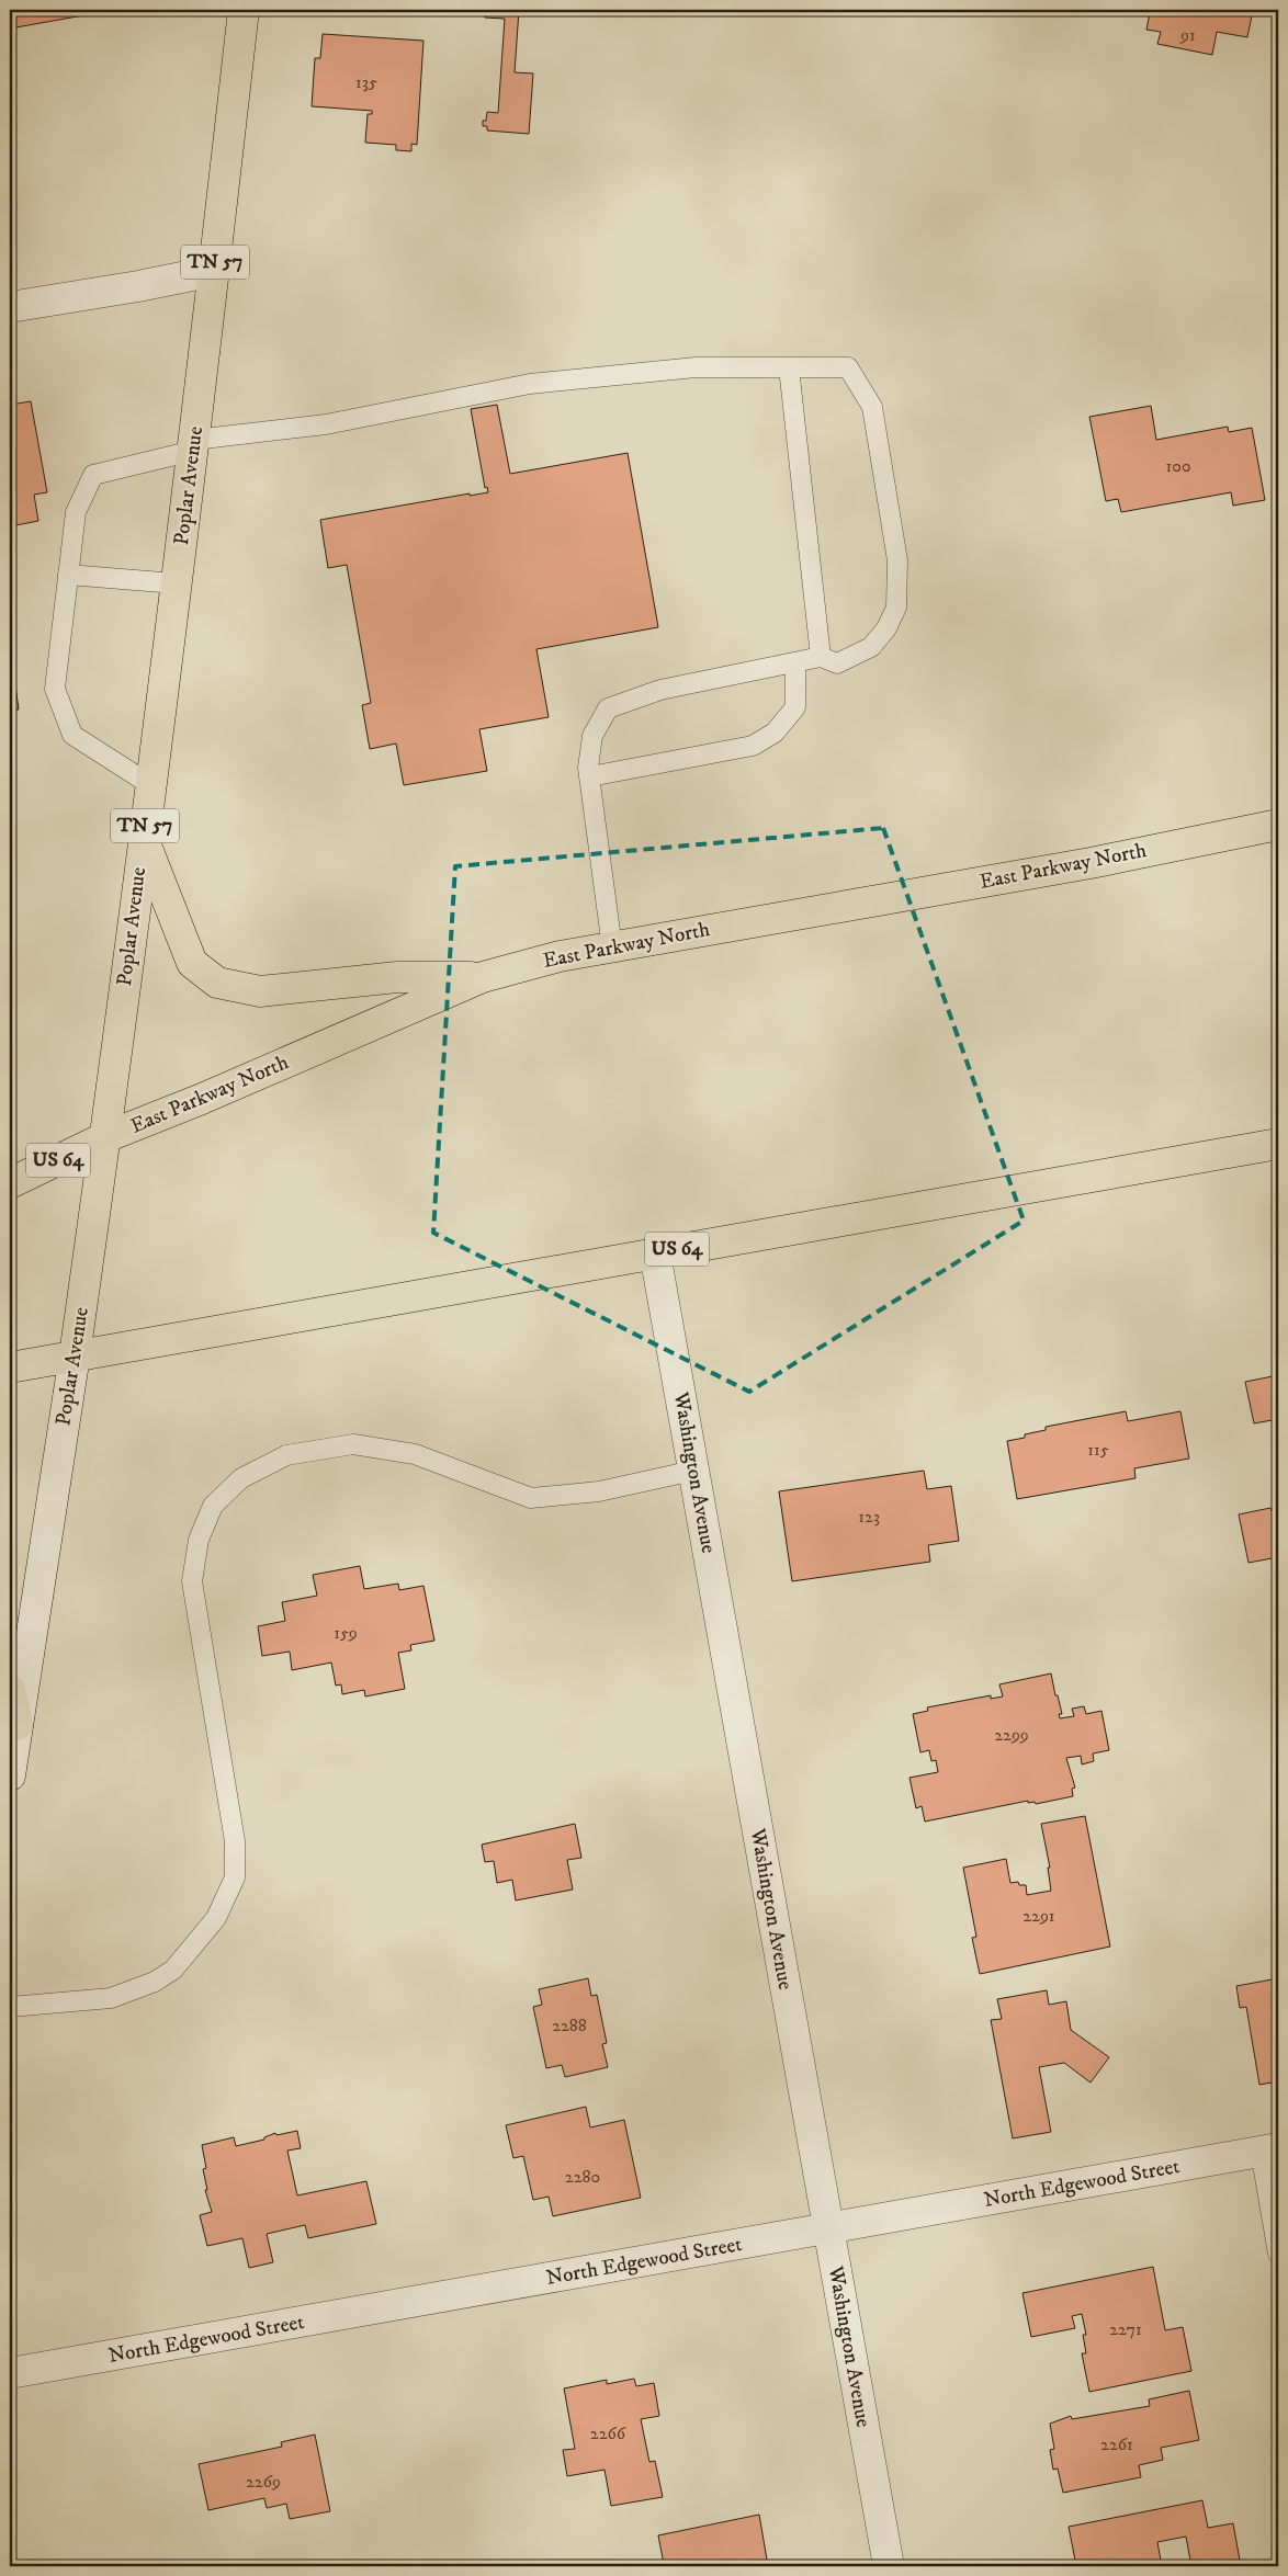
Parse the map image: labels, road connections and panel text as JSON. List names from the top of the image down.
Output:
{
  "streets": {
    "main road": [
      "TN 57",
      "Poplar Avenue",
      "East Parkway North",
      "US 64"
    ],
    "street": ["Washington Avenue", "North Edgewood Street"]
  },
  "crossings": [
    ["Poplar Avenue", "East Parkway North"],
    ["Poplar Avenue", "US 64"],
    ["US 64", "Washington Avenue"],
    ["Washington Avenue", "North Edgewood Street"]
  ],
  "house_numbers": [
    "91",
    "135",
    "100",
    "115",
    "123",
    "159",
    "2299",
    "2291",
    "2288",
    "2280",
    "2271",
    "2266",
    "2261",
    "2269"
  ]
}
